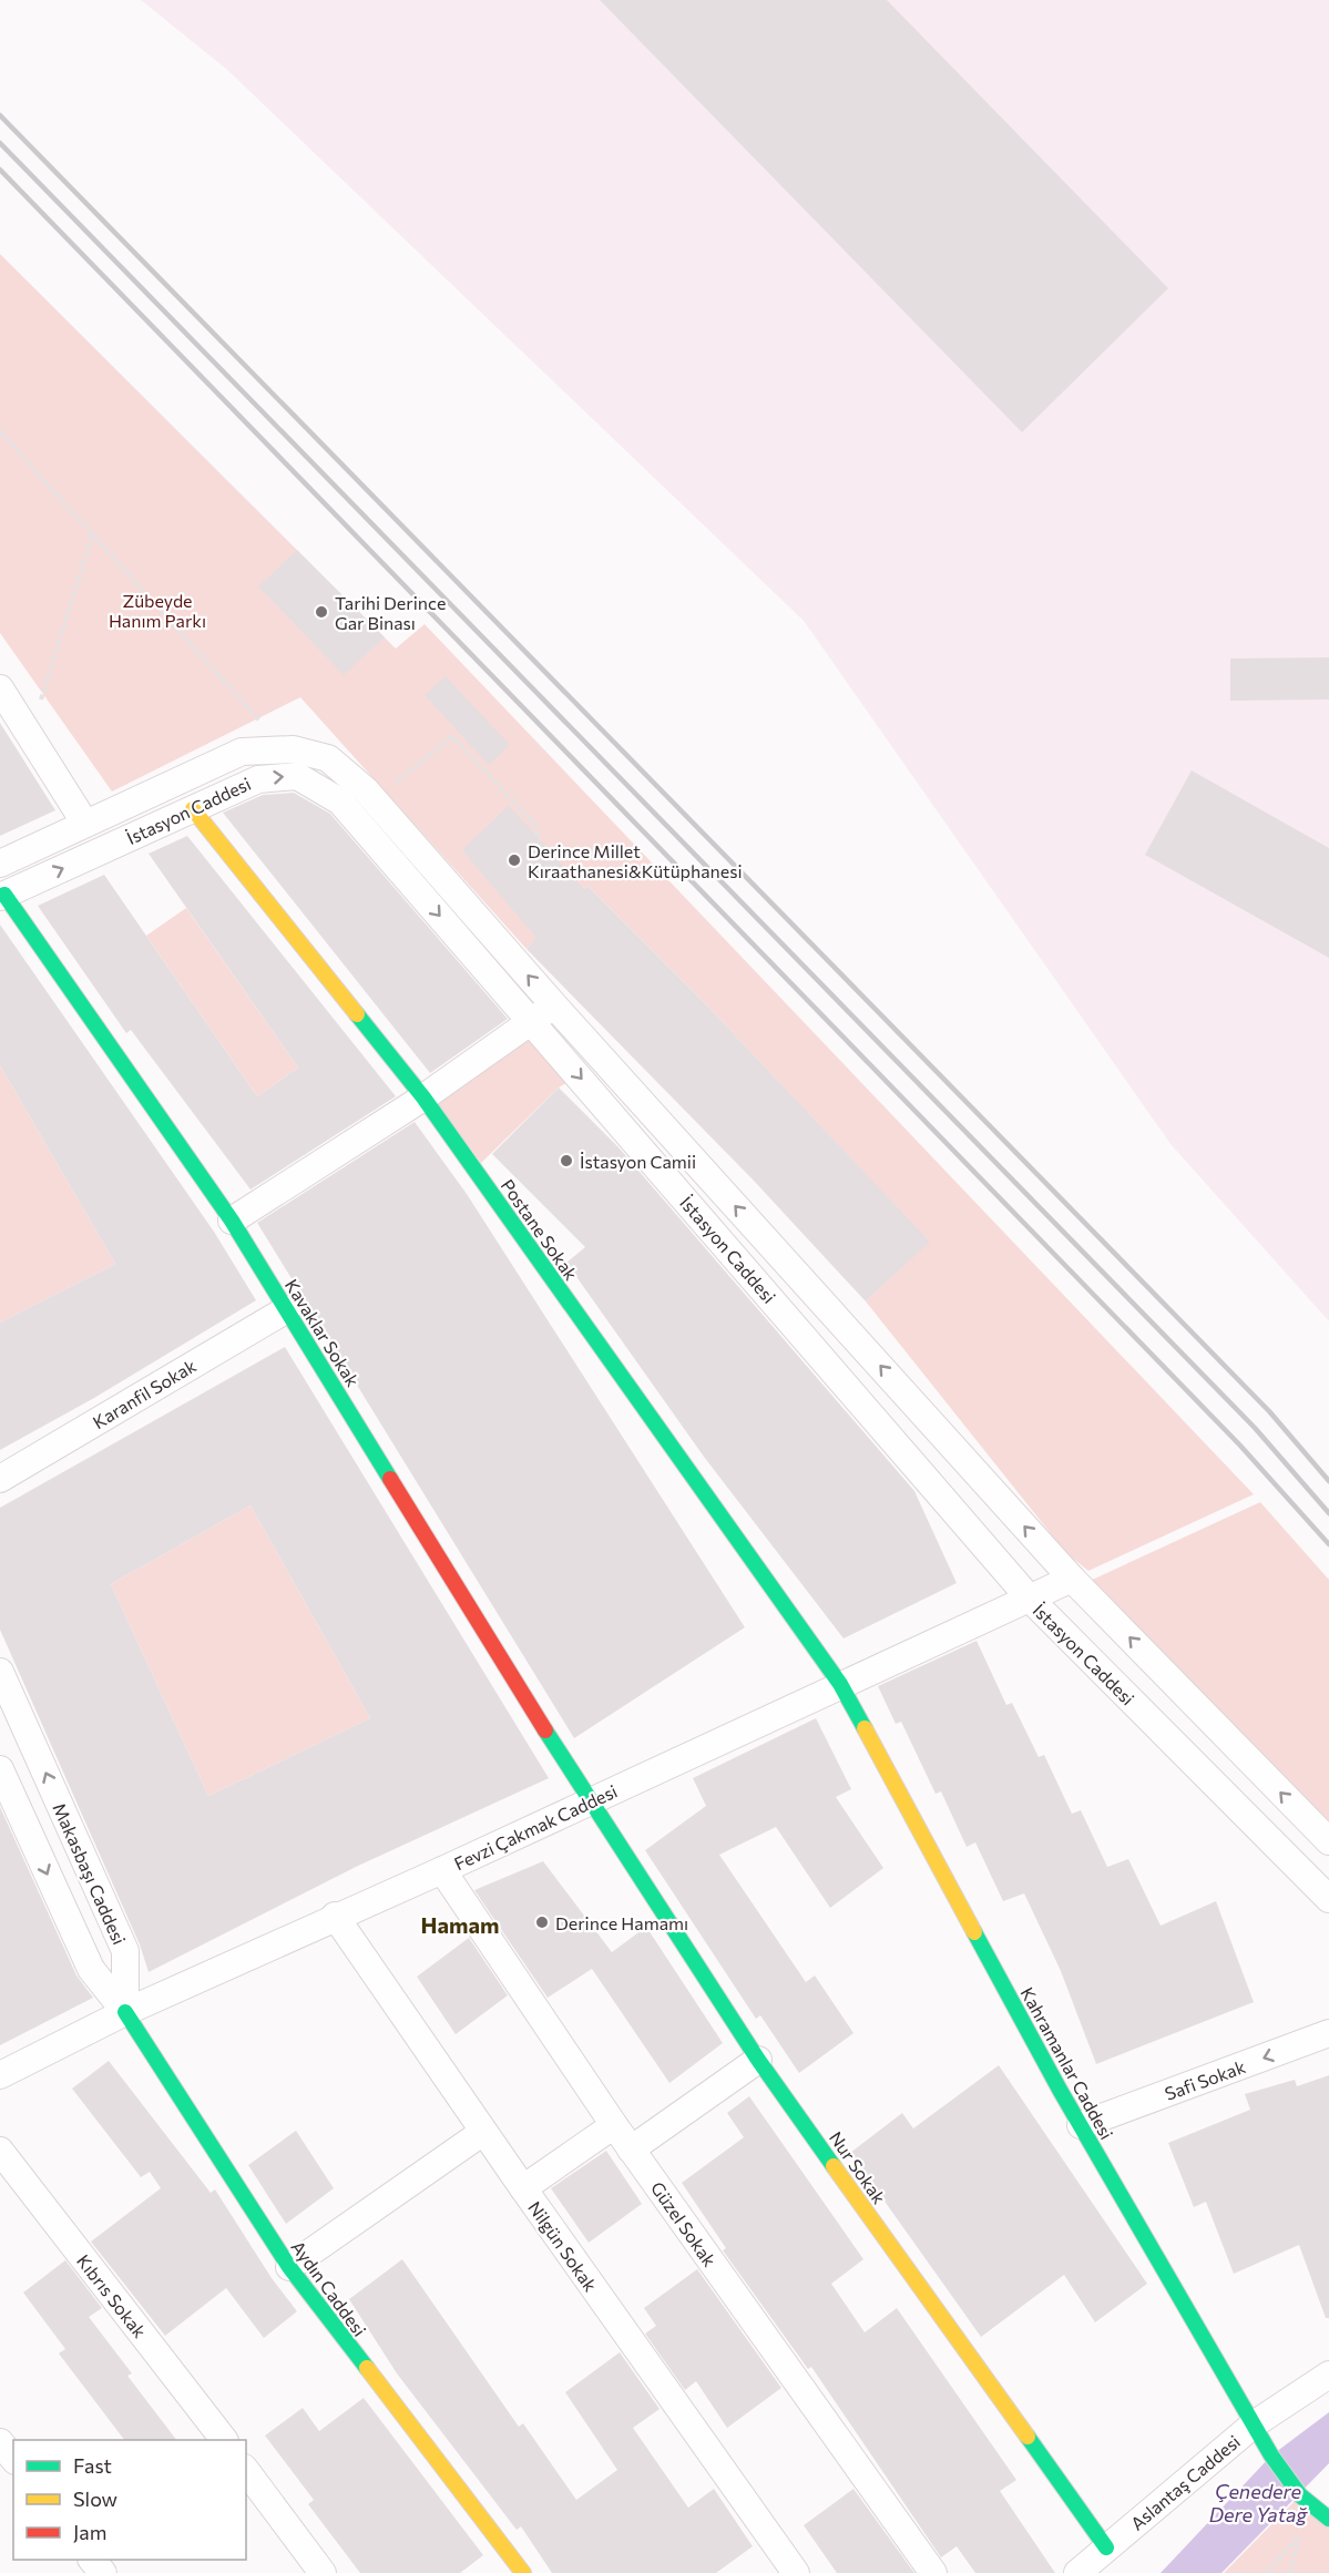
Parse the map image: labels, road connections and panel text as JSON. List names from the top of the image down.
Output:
{
  "streets": {
    "street": [
      "İstasyon Caddesi",
      "Postane Sokak",
      "Kavaklar Sokak",
      "Karanfil Sokak",
      "Fevzi Çakmak Caddesi",
      "Makasbaşı Caddesi",
      "Kahramanlar Caddesi",
      "Safi Sokak",
      "Nur Sokak",
      "Güzel Sokak",
      "Nilgün Sokak",
      "Aydın Caddesi",
      "Kıbrıs Sokak",
      "Aslantaş Caddesi"
    ]
  },
  "crossings": [
    ["İstasyon Caddesi", "Postane Sokak"],
    ["İstasyon Caddesi", "Kavaklar Sokak"],
    ["İstasyon Caddesi", "Fevzi Çakmak Caddesi"],
    ["Postane Sokak", "Fevzi Çakmak Caddesi"],
    ["Postane Sokak", "Kahramanlar Caddesi"],
    ["Kavaklar Sokak", "Karanfil Sokak"],
    ["Kavaklar Sokak", "Fevzi Çakmak Caddesi"],
    ["Kavaklar Sokak", "Nur Sokak"],
    ["Fevzi Çakmak Caddesi", "Makasbaşı Caddesi"],
    ["Fevzi Çakmak Caddesi", "Kahramanlar Caddesi"],
    ["Fevzi Çakmak Caddesi", "Nur Sokak"],
    ["Fevzi Çakmak Caddesi", "Güzel Sokak"],
    ["Fevzi Çakmak Caddesi", "Nilgün Sokak"],
    ["Fevzi Çakmak Caddesi", "Aydın Caddesi"],
    ["Makasbaşı Caddesi", "Aydın Caddesi"],
    ["Kahramanlar Caddesi", "Safi Sokak"],
    ["Kahramanlar Caddesi", "Aslantaş Caddesi"],
    ["Nur Sokak", "Aslantaş Caddesi"]
  ],
  "one_way": ["Safi Sokak"],
  "districts": ["Hamam"],
  "water": ["Çenedere Dere Yatağ"],
  "parks": ["Zübeyde Hanım Parkı"],
  "places": [
    "Tarihi Derince Gar Binası",
    "Derince Millet Kıraathanesi&Kütüphanesi",
    "İstasyon Camii",
    "Derince Hamamı"
  ],
  "legend": ["Fast", "Slow", "Jam"]
}
